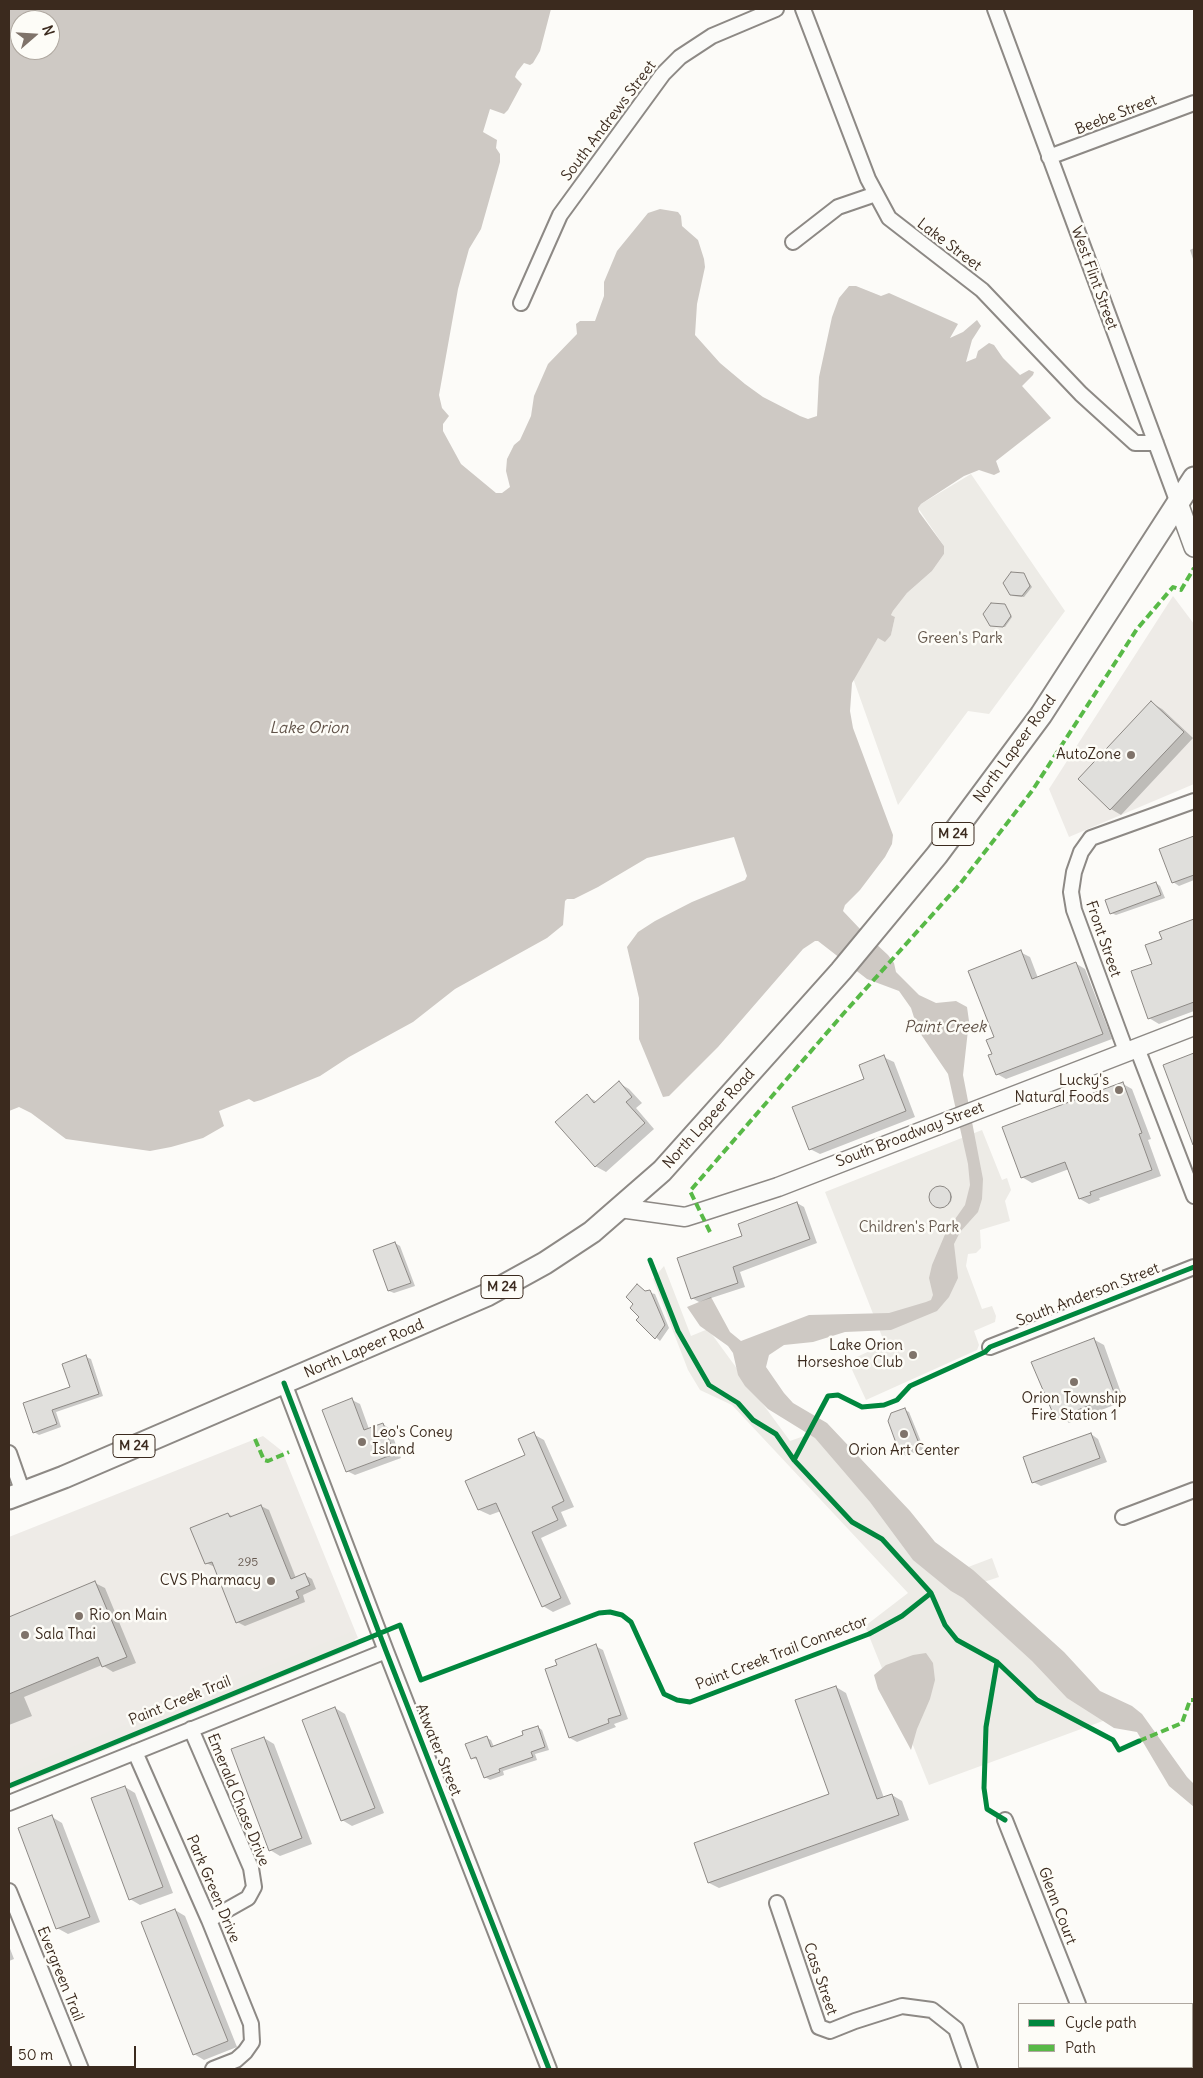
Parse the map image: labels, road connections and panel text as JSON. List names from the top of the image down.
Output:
{
  "streets": {
    "main road": ["West Flint Street", "North Lapeer Road", "M 24"],
    "street": [
      "Beebe Street",
      "South Andrews Street",
      "Lake Street",
      "Front Street",
      "South Broadway Street",
      "South Anderson Street",
      "Atwater Street",
      "Emerald Chase Drive",
      "Park Green Drive",
      "Glenn Court",
      "Evergreen Trail",
      "Cass Street"
    ],
    "cycle path": ["Paint Creek Trail Connector"]
  },
  "crossings": [
    ["Beebe Street", "West Flint Street"],
    ["Lake Street", "West Flint Street"],
    ["West Flint Street", "North Lapeer Road"],
    ["North Lapeer Road", "South Broadway Street"],
    ["North Lapeer Road", "Atwater Street"],
    ["Front Street", "South Broadway Street"],
    ["Emerald Chase Drive", "Park Green Drive"]
  ],
  "water": ["Lake Orion", "Paint Creek"],
  "parks": ["Green's Park", "Children's Park"],
  "places": [
    "AutoZone",
    "Lucky's Natural Foods",
    "Lake Orion Horseshoe Club",
    "Orion Township Fire Station 1",
    "Orion Art Center",
    "Leo's Coney Island",
    "CVS Pharmacy",
    "Rio on Main",
    "Sala Thai"
  ],
  "house_numbers": ["295"],
  "legend": ["Cycle path", "Path"],
  "scale_bar": "50 m",
  "north": "right"
}
